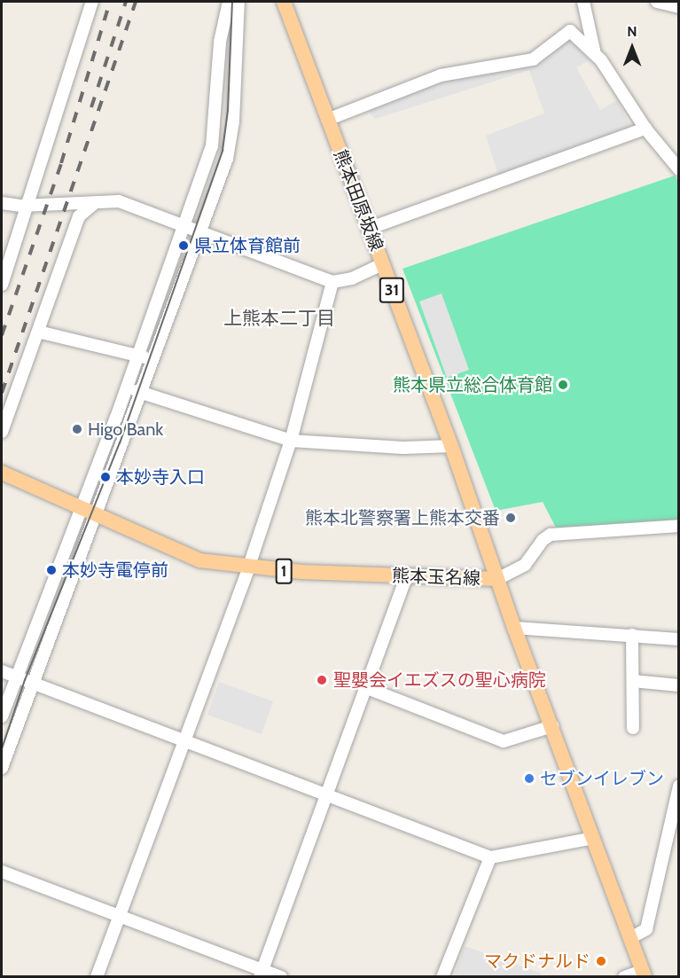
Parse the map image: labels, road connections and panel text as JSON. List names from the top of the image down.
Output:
{
  "streets": {
    "main road": [
      "熊本田原坂線",
      "31",
      "1",
      "熊本玉名線"
    ]
  },
  "crossings": [
    ["熊本田原坂線", "熊本玉名線"]
  ],
  "districts": ["上熊本二丁目"],
  "places": [
    "県立体育館前",
    "熊本県立総合体育館",
    "Higo Bank",
    "本妙寺入口",
    "熊本北警察署上熊本交番",
    "本妙寺電停前",
    "聖嬰会イエズスの聖心病院",
    "セブンイレブン",
    "マクドナルド"
  ],
  "north": "top"
}
